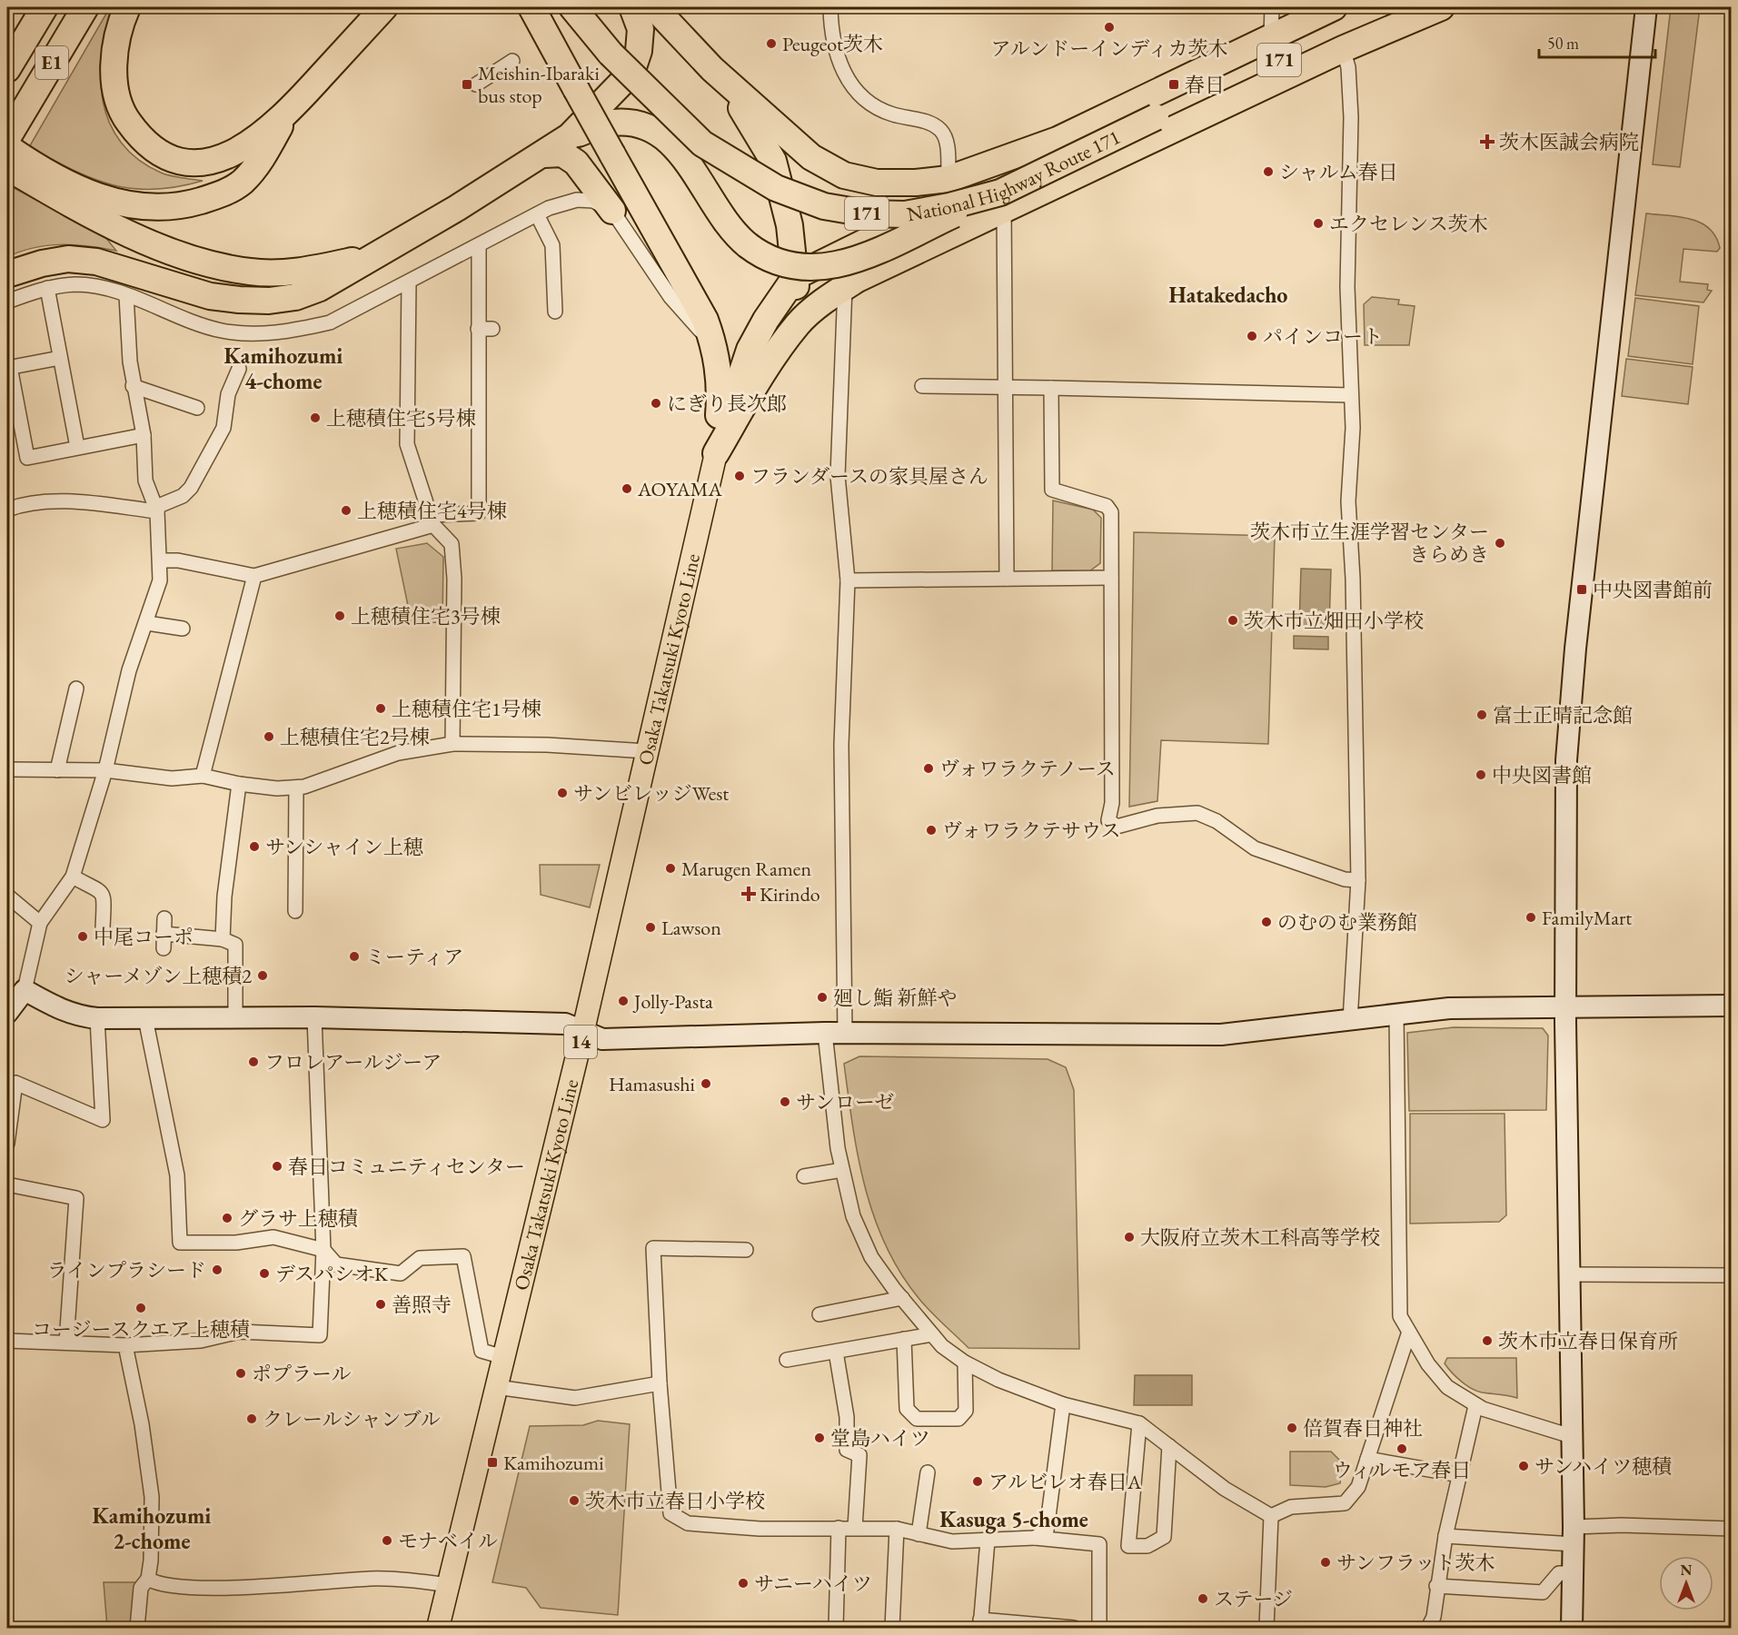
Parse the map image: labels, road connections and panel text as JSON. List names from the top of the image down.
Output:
{
  "streets": {
    "highway": ["171", "E1", "National Highway Route 171"],
    "main road": ["Osaka Takatsuki Kyoto Line", "14"]
  },
  "districts": [
    "Hatakedacho",
    "Kamihozumi 4-chome",
    "Kamihozumi 2-chome",
    "Kasuga 5-chome"
  ],
  "places": {
    "other": [
      "アルンドーインディカ茨木",
      "Peugeot茨木",
      "シャルム春日",
      "エクセレンス茨木",
      "パインコート",
      "にぎり長次郎",
      "上穂積住宅5号棟",
      "フランダースの家具屋さん",
      "AOYAMA",
      "上穂積住宅4号棟",
      "茨木市立生涯学習センター きらめき",
      "上穂積住宅3号棟",
      "茨木市立畑田小学校",
      "上穂積住宅1号棟",
      "富士正晴記念館",
      "上穂積住宅2号棟",
      "ヴォワラクテノース",
      "中央図書館",
      "サンビレッジWest",
      "ヴォワラクテサウス",
      "サンシャイン上穂",
      "Marugen Ramen",
      "FamilyMart",
      "のむのむ業務館",
      "Lawson",
      "中尾コーポ",
      "ミーティア",
      "シャーメゾン上穂積2",
      "廻し鮨 新鮮や",
      "Jolly-Pasta",
      "フロレアールジーア",
      "Hamasushi",
      "サンローゼ",
      "春日コミュニティセンター",
      "グラサ上穂積",
      "大阪府立茨木工科高等学校",
      "ラインプラシード",
      "デスパシオK",
      "善照寺",
      "コージースクエア上穂積",
      "茨木市立春日保育所",
      "ポプラール",
      "クレールシャンブル",
      "倍賀春日神社",
      "堂島ハイツ",
      "ウィルモア春日",
      "サンハイツ穂積",
      "アルビレオ春日A",
      "茨木市立春日小学校",
      "モナベイル",
      "サンフラット茨木",
      "サニーハイツ",
      "ステージ"
    ],
    "transit": [
      "Meishin-Ibaraki bus stop",
      "春日",
      "中央図書館前",
      "Kamihozumi"
    ],
    "health": ["茨木医誠会病院", "Kirindo"]
  },
  "scale_bar": "50 m",
  "north": "top"
}
